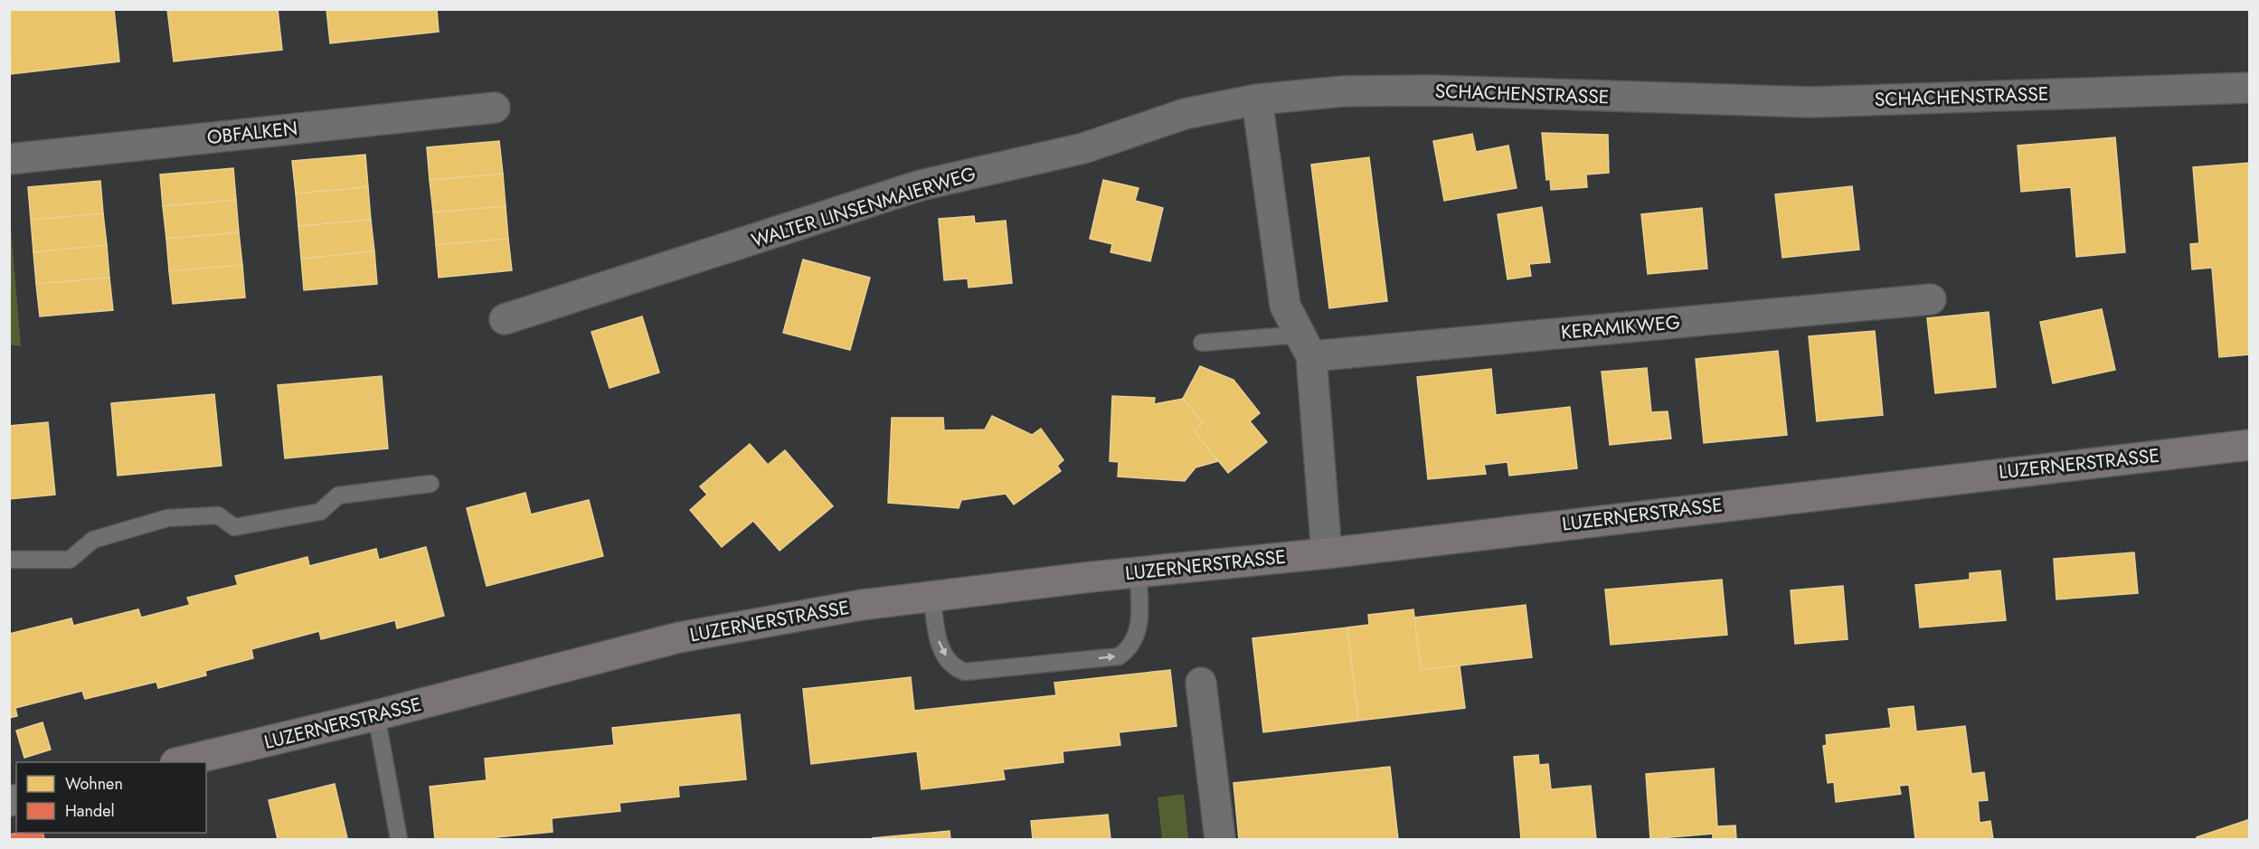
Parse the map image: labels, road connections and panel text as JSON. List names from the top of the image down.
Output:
{
  "streets": {
    "main road": ["LUZERNERSTRASSE"],
    "street": [
      "SCHACHENSTRASSE",
      "OBFALKEN",
      "WALTER LINSENMAIERWEG",
      "KERAMIKWEG"
    ]
  },
  "crossings": [
    ["SCHACHENSTRASSE", "WALTER LINSENMAIERWEG"]
  ],
  "legend": ["Wohnen", "Handel"]
}
